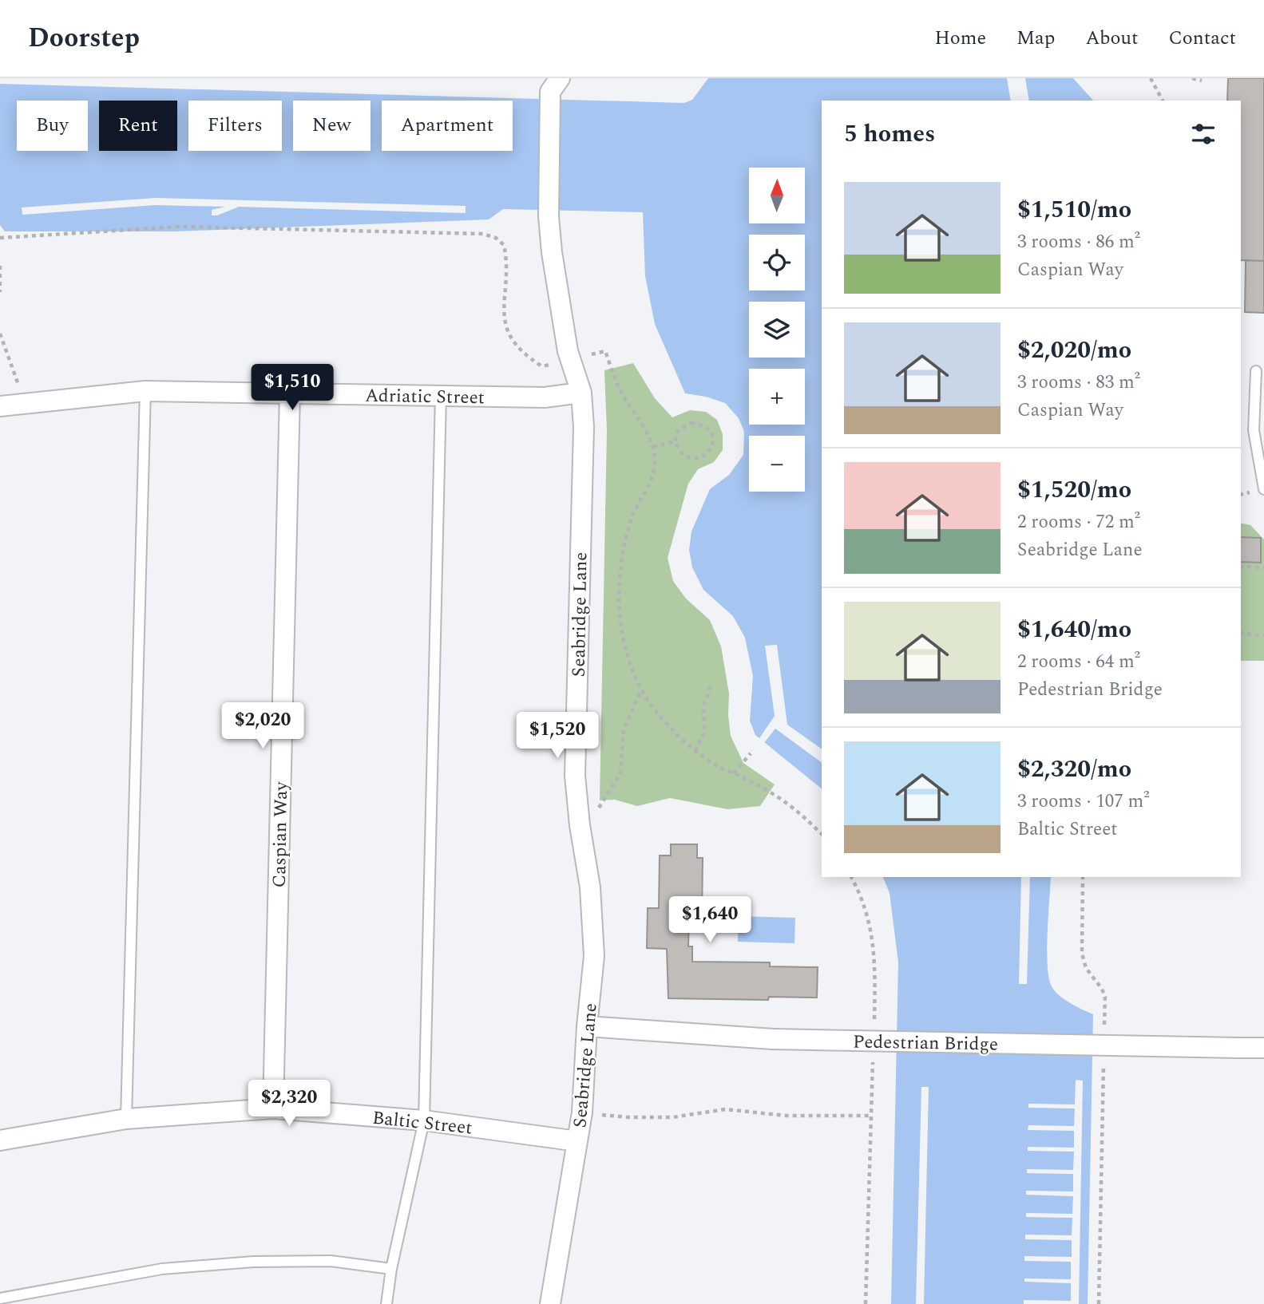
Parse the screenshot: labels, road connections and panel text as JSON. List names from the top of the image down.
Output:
{
  "streets": {
    "street": [
      "Adriatic Street",
      "Seabridge Lane",
      "Caspian Way",
      "Pedestrian Bridge",
      "Baltic Street"
    ]
  },
  "crossings": [
    ["Adriatic Street", "Seabridge Lane"],
    ["Adriatic Street", "Caspian Way"],
    ["Seabridge Lane", "Pedestrian Bridge"],
    ["Seabridge Lane", "Baltic Street"],
    ["Caspian Way", "Baltic Street"]
  ],
  "north": "top",
  "page": {
    "header": "Doorstep",
    "nav": [
      "Home",
      "Map",
      "About",
      "Contact"
    ],
    "chip": [
      "Buy",
      "Rent",
      "Filters",
      "New",
      "Apartment"
    ],
    "heading": "5 homes",
    "map_buttons": ["+", "−"],
    "list": [
      {
        "name": "$1,510/mo",
        "note": "3 rooms · 86 m² · Caspian Way"
      },
      {
        "name": "$2,020/mo",
        "note": "3 rooms · 83 m² · Caspian Way"
      },
      {
        "name": "$1,520/mo",
        "note": "2 rooms · 72 m² · Seabridge Lane"
      },
      {
        "name": "$1,640/mo",
        "note": "2 rooms · 64 m² · Pedestrian Bridge"
      },
      {
        "name": "$2,320/mo",
        "note": "3 rooms · 107 m² · Baltic Street"
      }
    ],
    "price": [
      "$1,510",
      "$2,020",
      "$1,520",
      "$1,640",
      "$2,320"
    ]
  }
}
